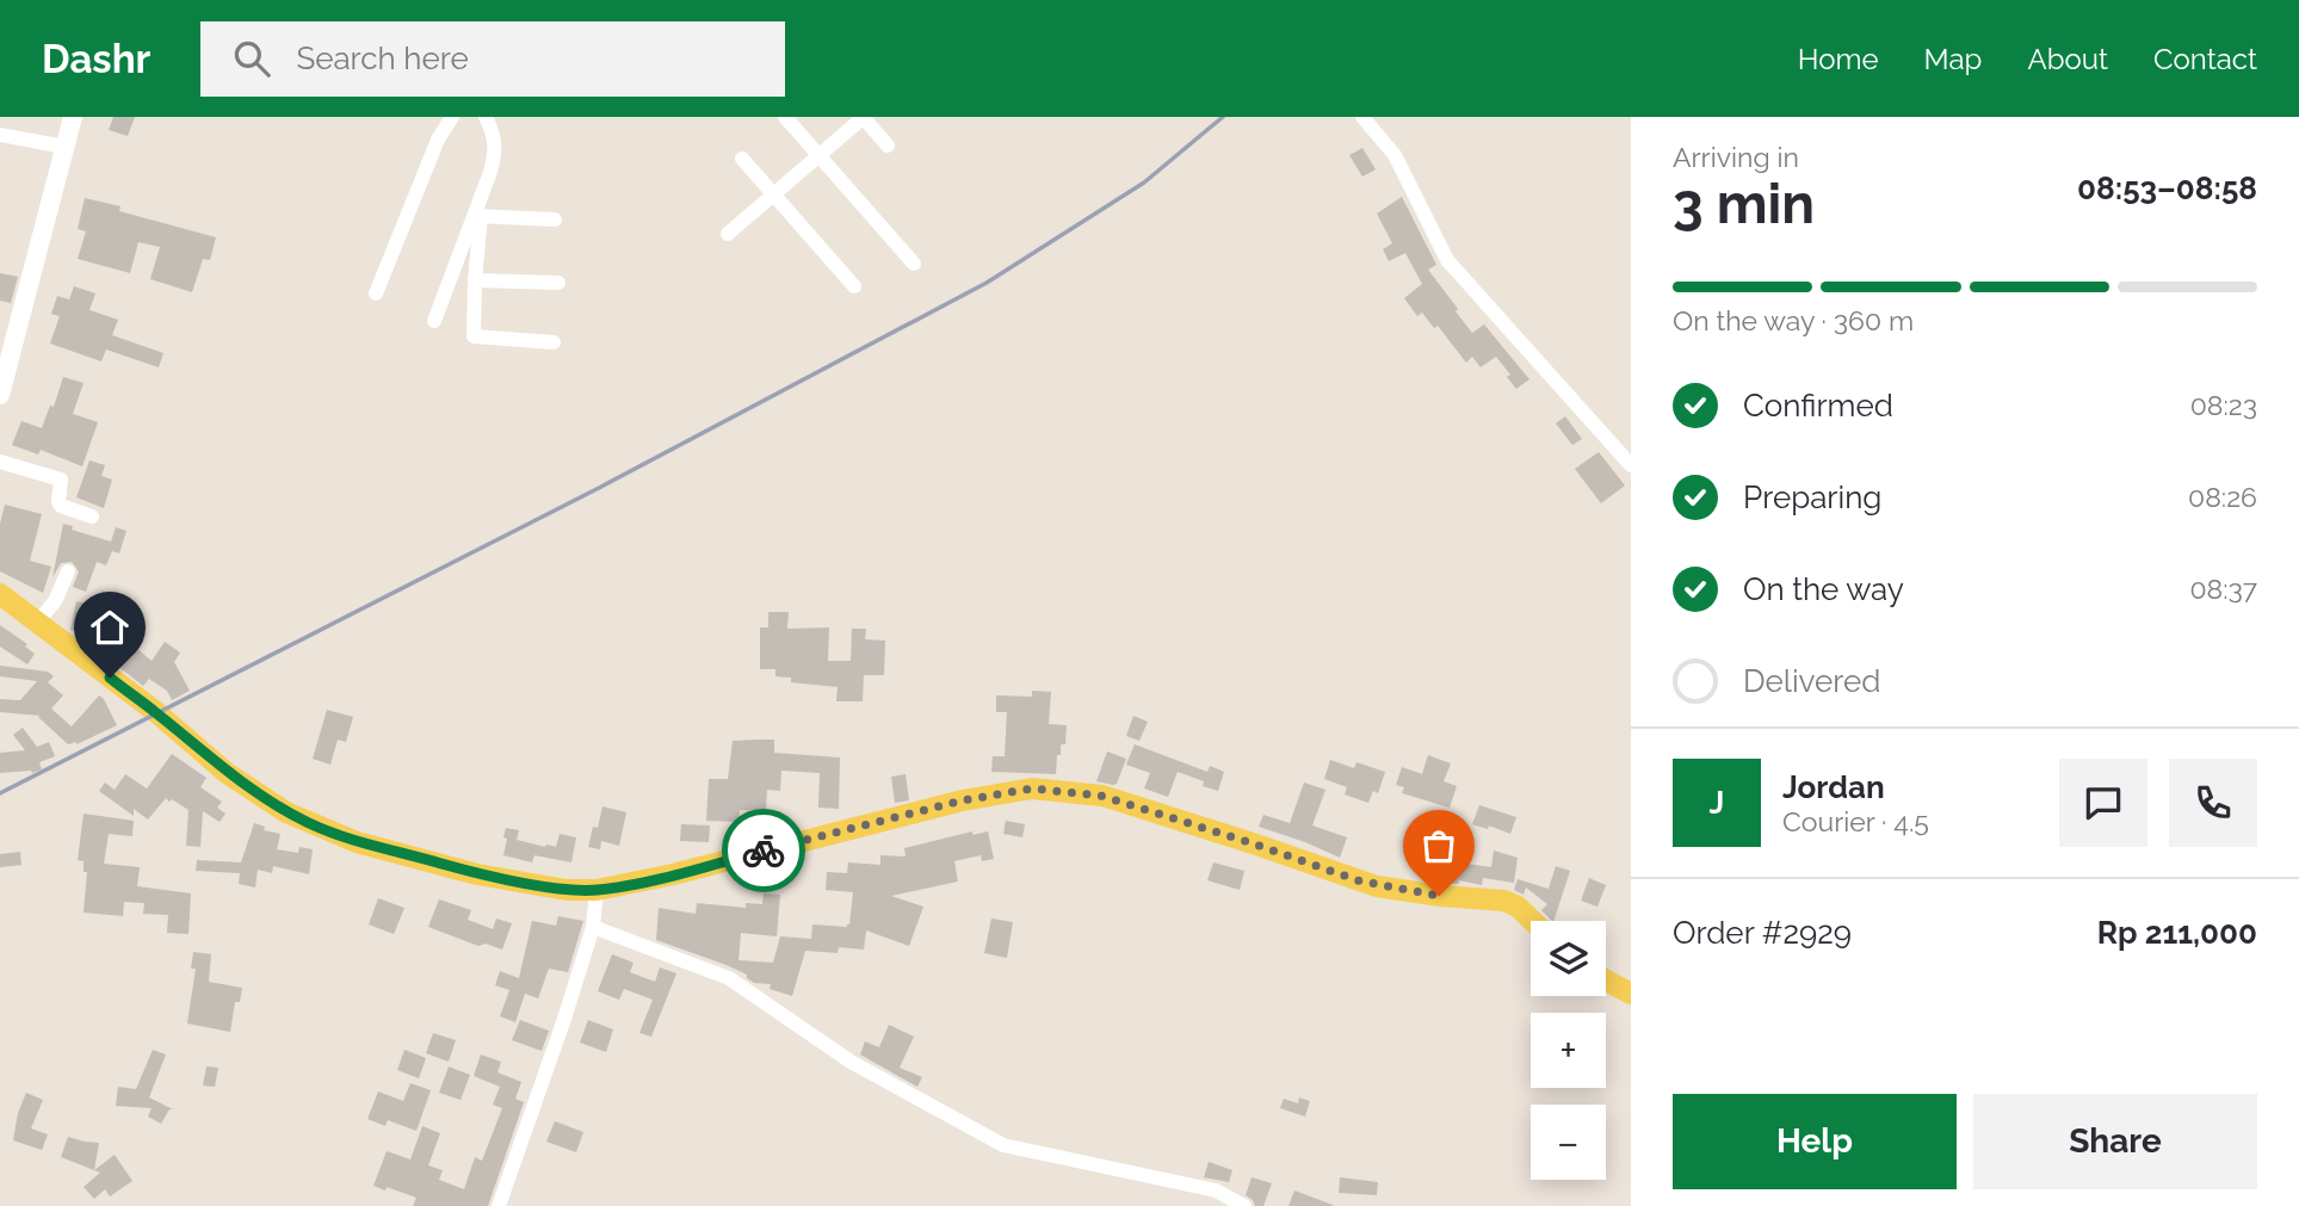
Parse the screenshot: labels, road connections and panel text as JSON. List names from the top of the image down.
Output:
{
  "page": {
    "header": "Dashr",
    "search": "Search here",
    "nav": [
      "Home",
      "Map",
      "About",
      "Contact"
    ],
    "heading": ["3 min", "Arriving in", "08:53–08:58"],
    "panel": [
      "Jordan",
      "Courier · 4.5",
      "Order #2929",
      "Rp 211,000"
    ],
    "bar": "On the way · 360 m",
    "list": [
      ["Confirmed", "08:23"],
      ["Preparing", "08:26"],
      ["On the way", "08:37"],
      "Delivered"
    ],
    "round": "J",
    "map_buttons": ["+", "−"],
    "buttons": ["Help", "Share"]
  }
}
